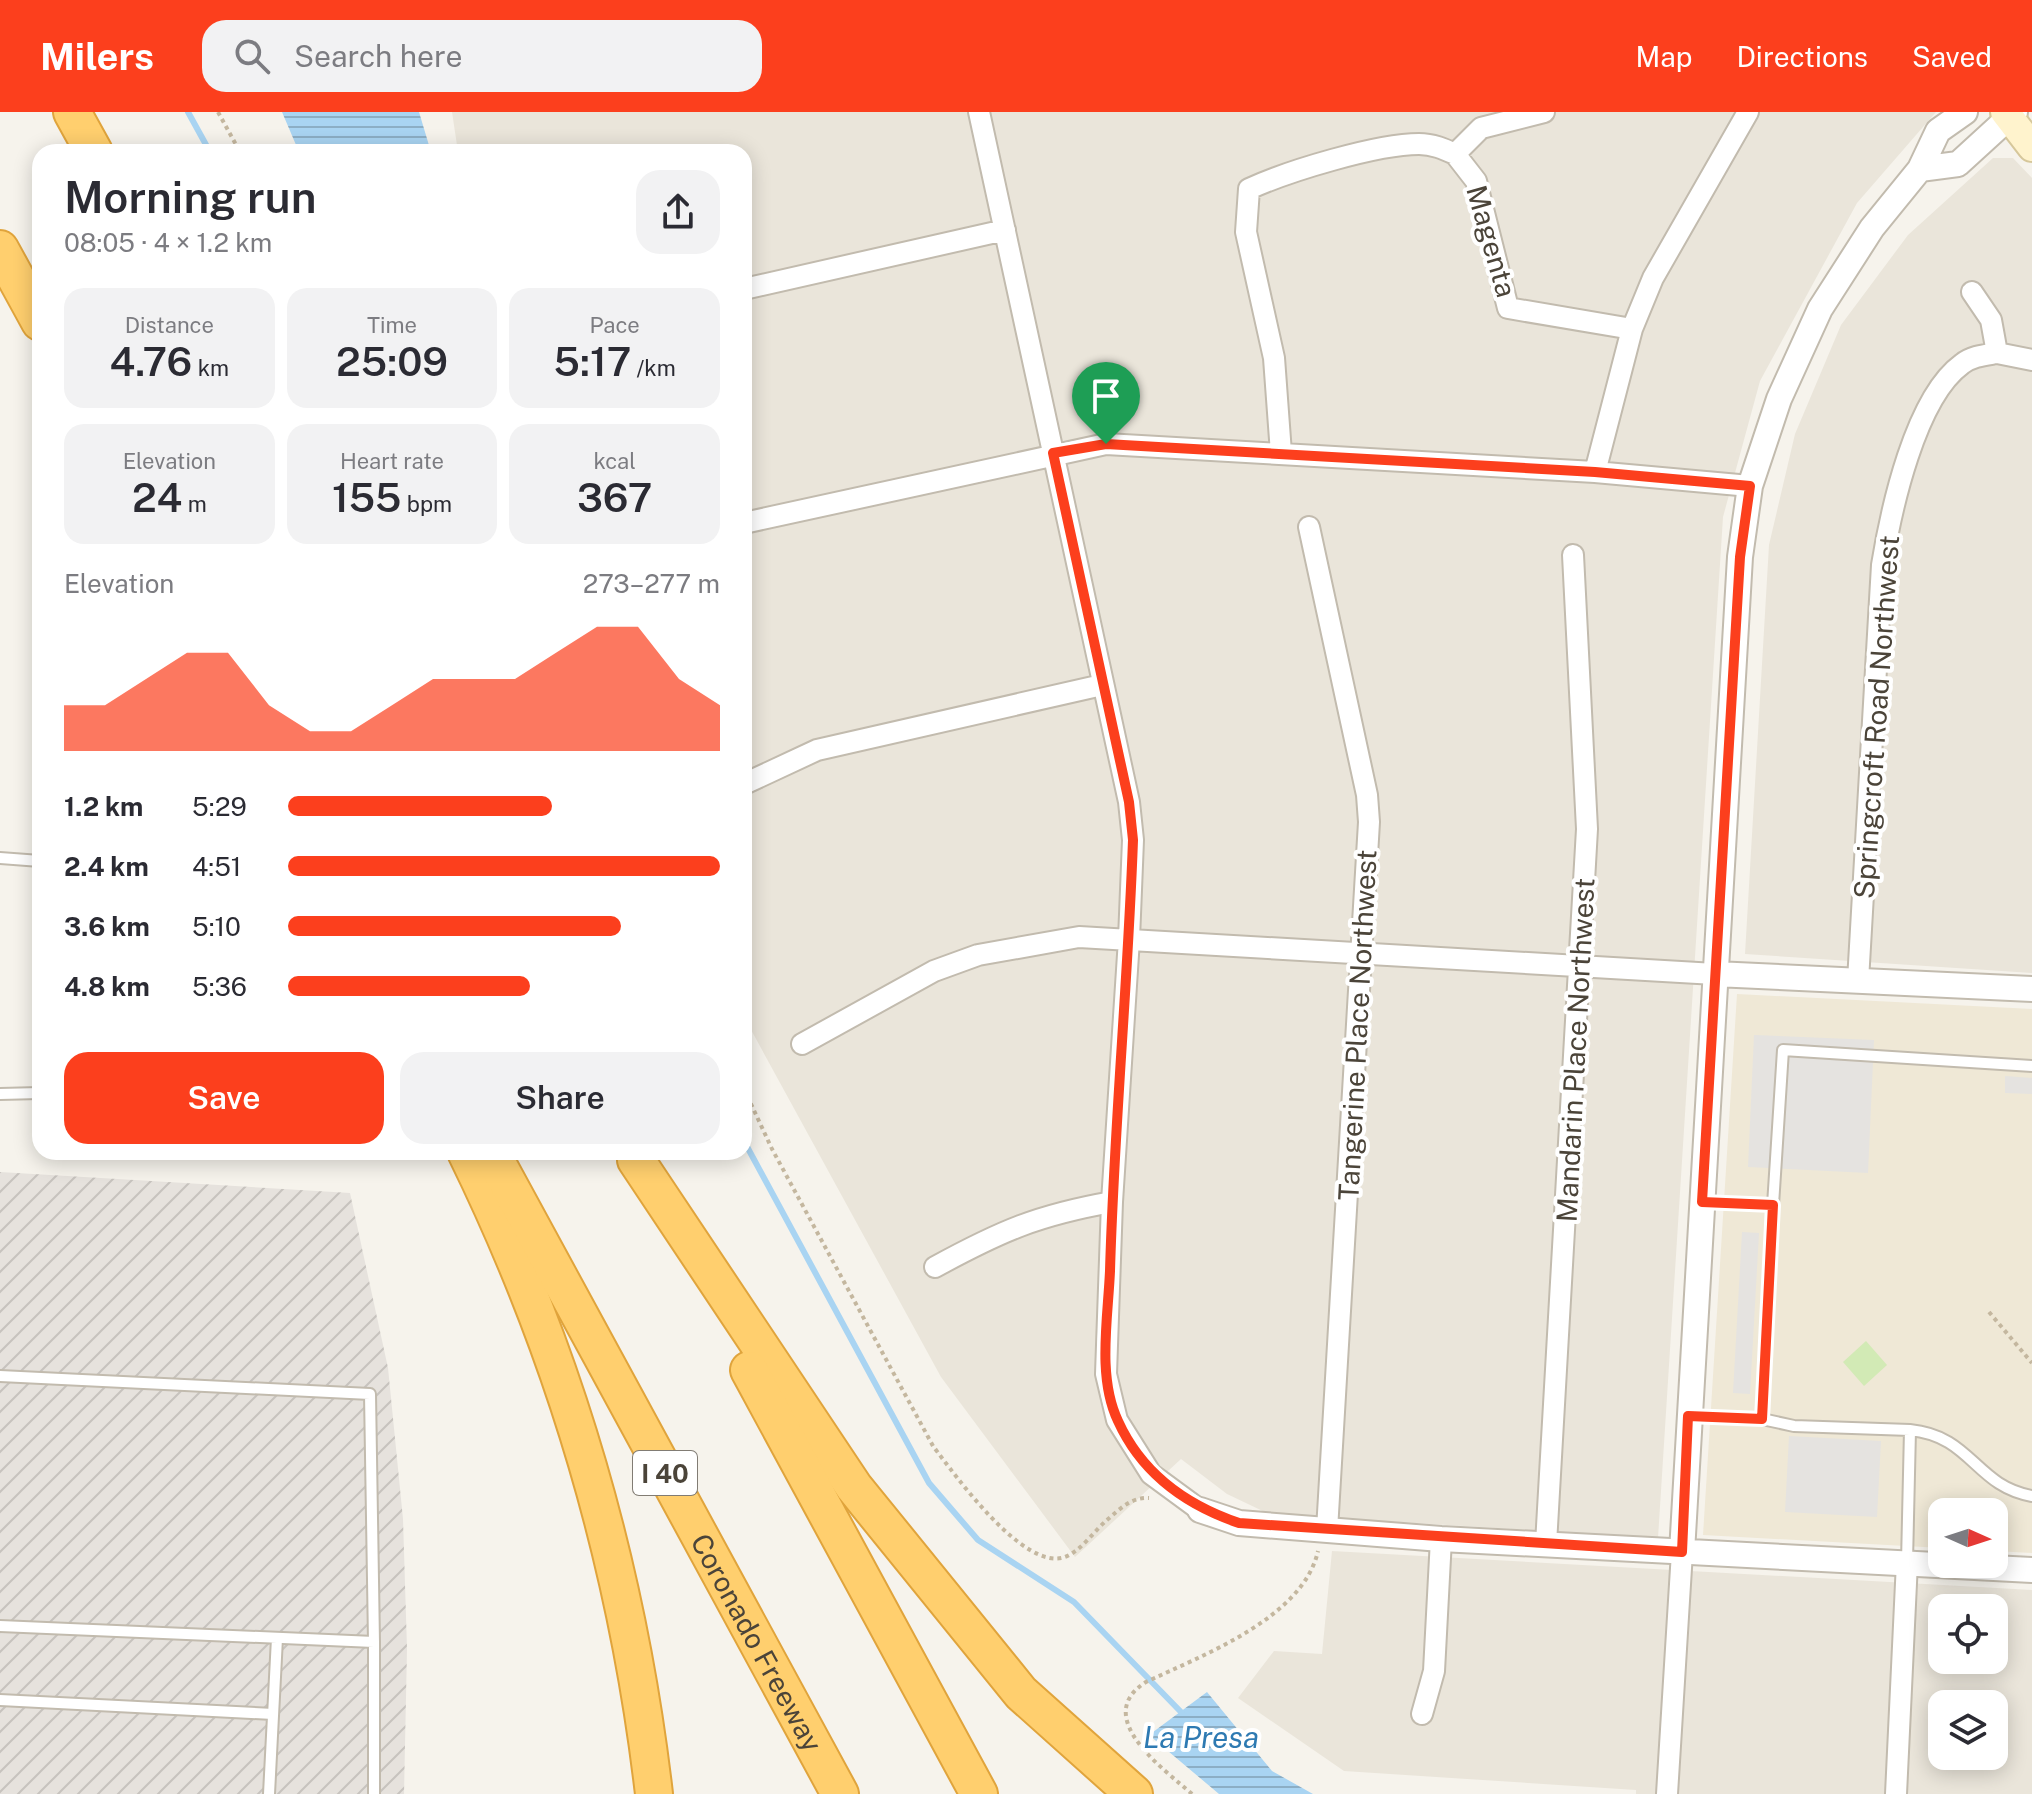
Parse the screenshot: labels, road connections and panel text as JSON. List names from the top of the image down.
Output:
{
  "streets": {
    "highway": ["I 40", "Coronado Freeway"],
    "street": [
      "Magenta",
      "Springcroft Road Northwest",
      "Tangerine Place Northwest",
      "Mandarin Place Northwest"
    ]
  },
  "water": ["La Presa"],
  "north": "right",
  "page": {
    "header": "Milers",
    "search": "Search here",
    "nav": ["Map", "Directions", "Saved"],
    "heading": ["Morning run", "08:05 · 4 × 1.2 km"],
    "stats": [
      ["Distance", "4.76 km"],
      ["Time", "25:09"],
      ["Pace", "5:17 /km"],
      ["Elevation", "24 m"],
      ["Heart rate", "155 bpm"],
      ["kcal", "367"]
    ],
    "chart": ["Elevation", "273–277 m"],
    "list": [
      {
        "name": "1.2 km",
        "note": "5:29"
      },
      {
        "name": "2.4 km",
        "note": "4:51"
      },
      {
        "name": "3.6 km",
        "note": "5:10"
      },
      {
        "name": "4.8 km",
        "note": "5:36"
      }
    ],
    "buttons": ["Save", "Share"]
  }
}
